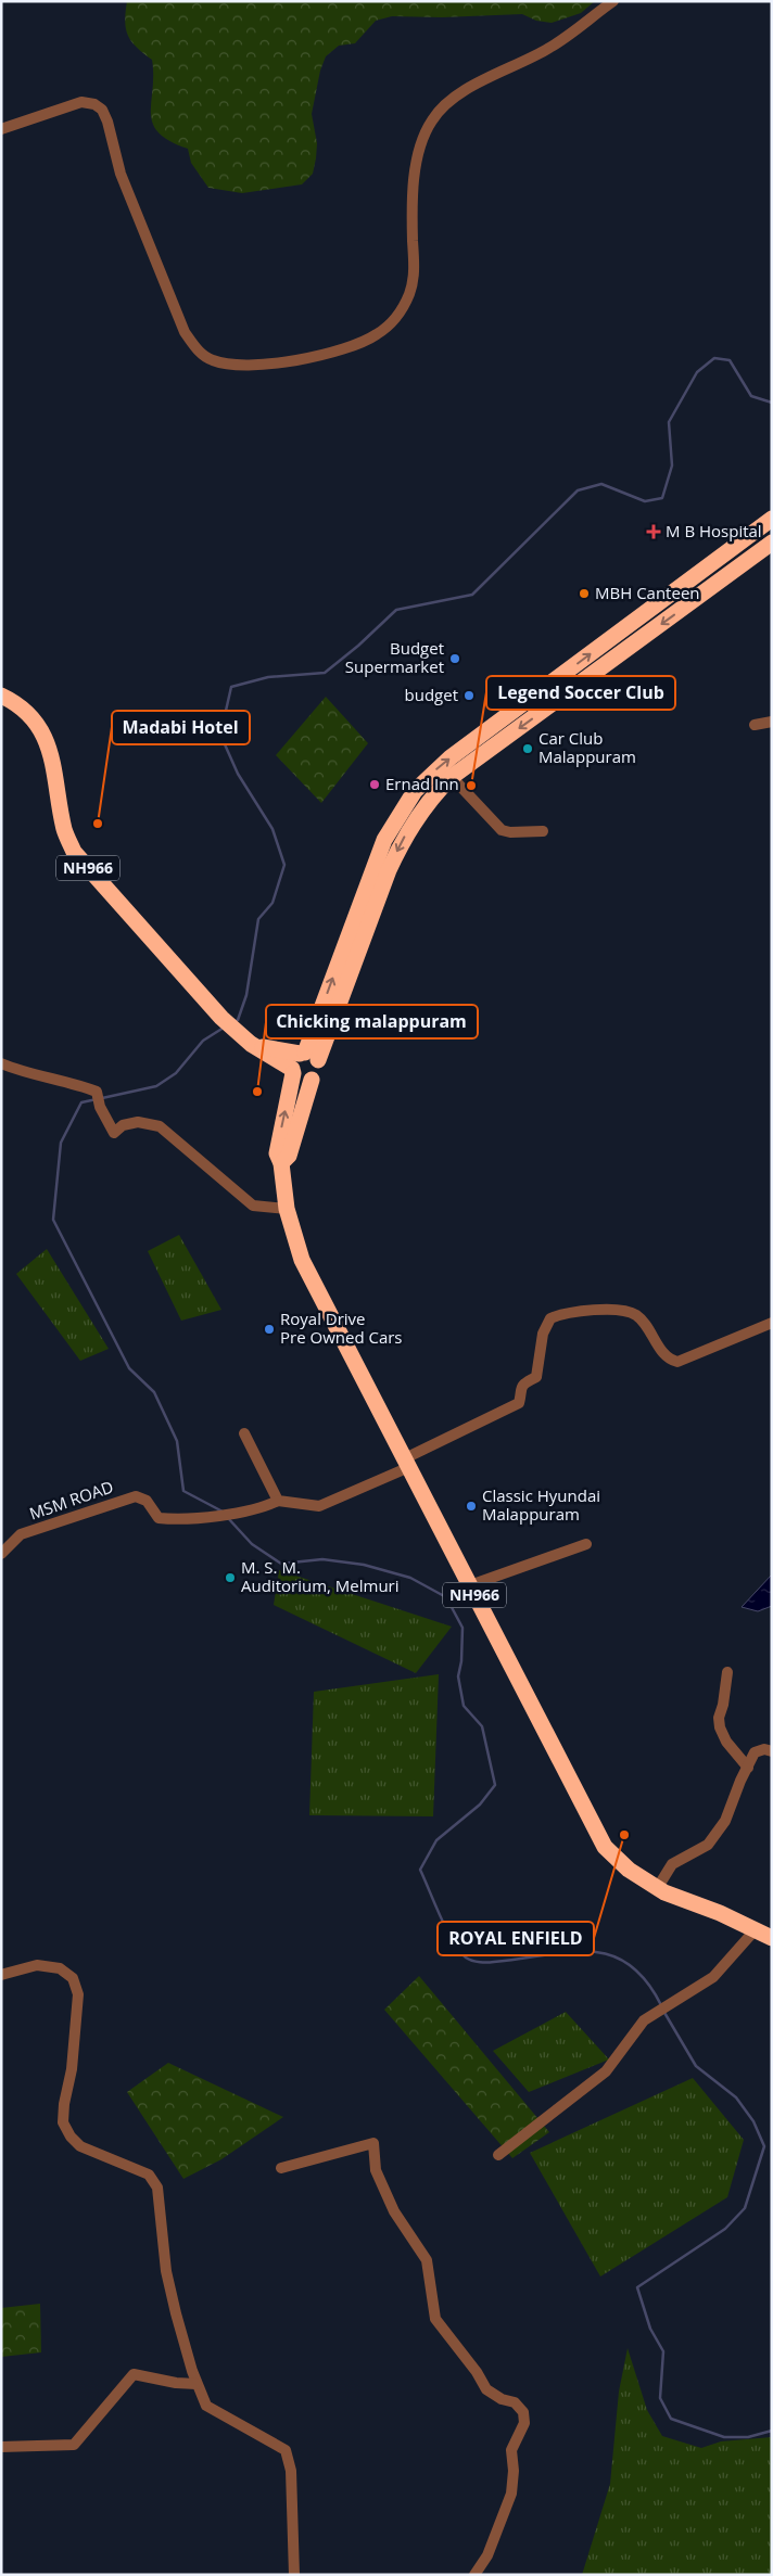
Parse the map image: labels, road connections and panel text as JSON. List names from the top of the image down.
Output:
{
  "streets": {
    "highway": ["NH966"],
    "street": ["MSM ROAD"]
  },
  "crossings": [
    ["NH966", "MSM ROAD"]
  ],
  "places": {
    "health": ["M B Hospital"],
    "other": [
      "MBH Canteen",
      "Budget Supermarket",
      "budget",
      "Car Club Malappuram",
      "Ernad Inn",
      "Legend Soccer Club",
      "Madabi Hotel",
      "Chicking malappuram",
      "Royal Drive Pre Owned Cars",
      "Classic Hyundai Malappuram",
      "M. S. M. Auditorium, Melmuri",
      "ROYAL ENFIELD"
    ]
  }
}
